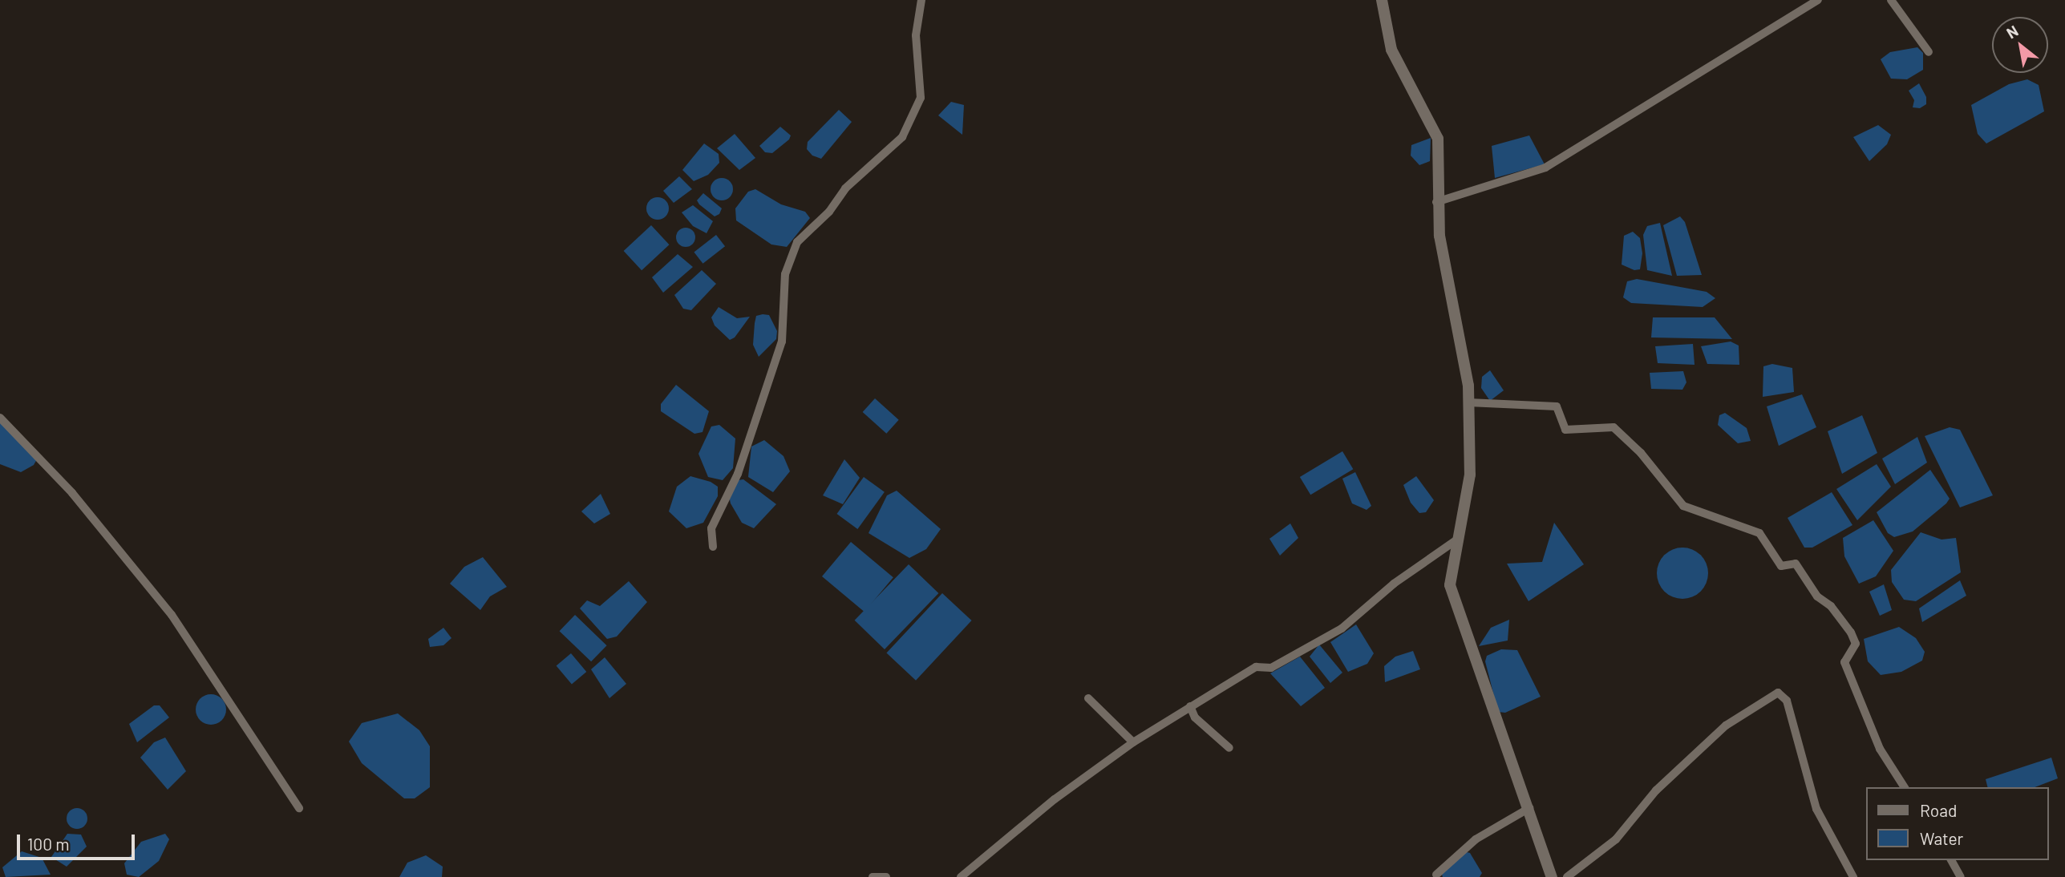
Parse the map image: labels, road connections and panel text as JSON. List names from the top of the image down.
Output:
{
  "legend": ["Road", "Water"],
  "scale_bar": "100 m",
  "north": "top left"
}
